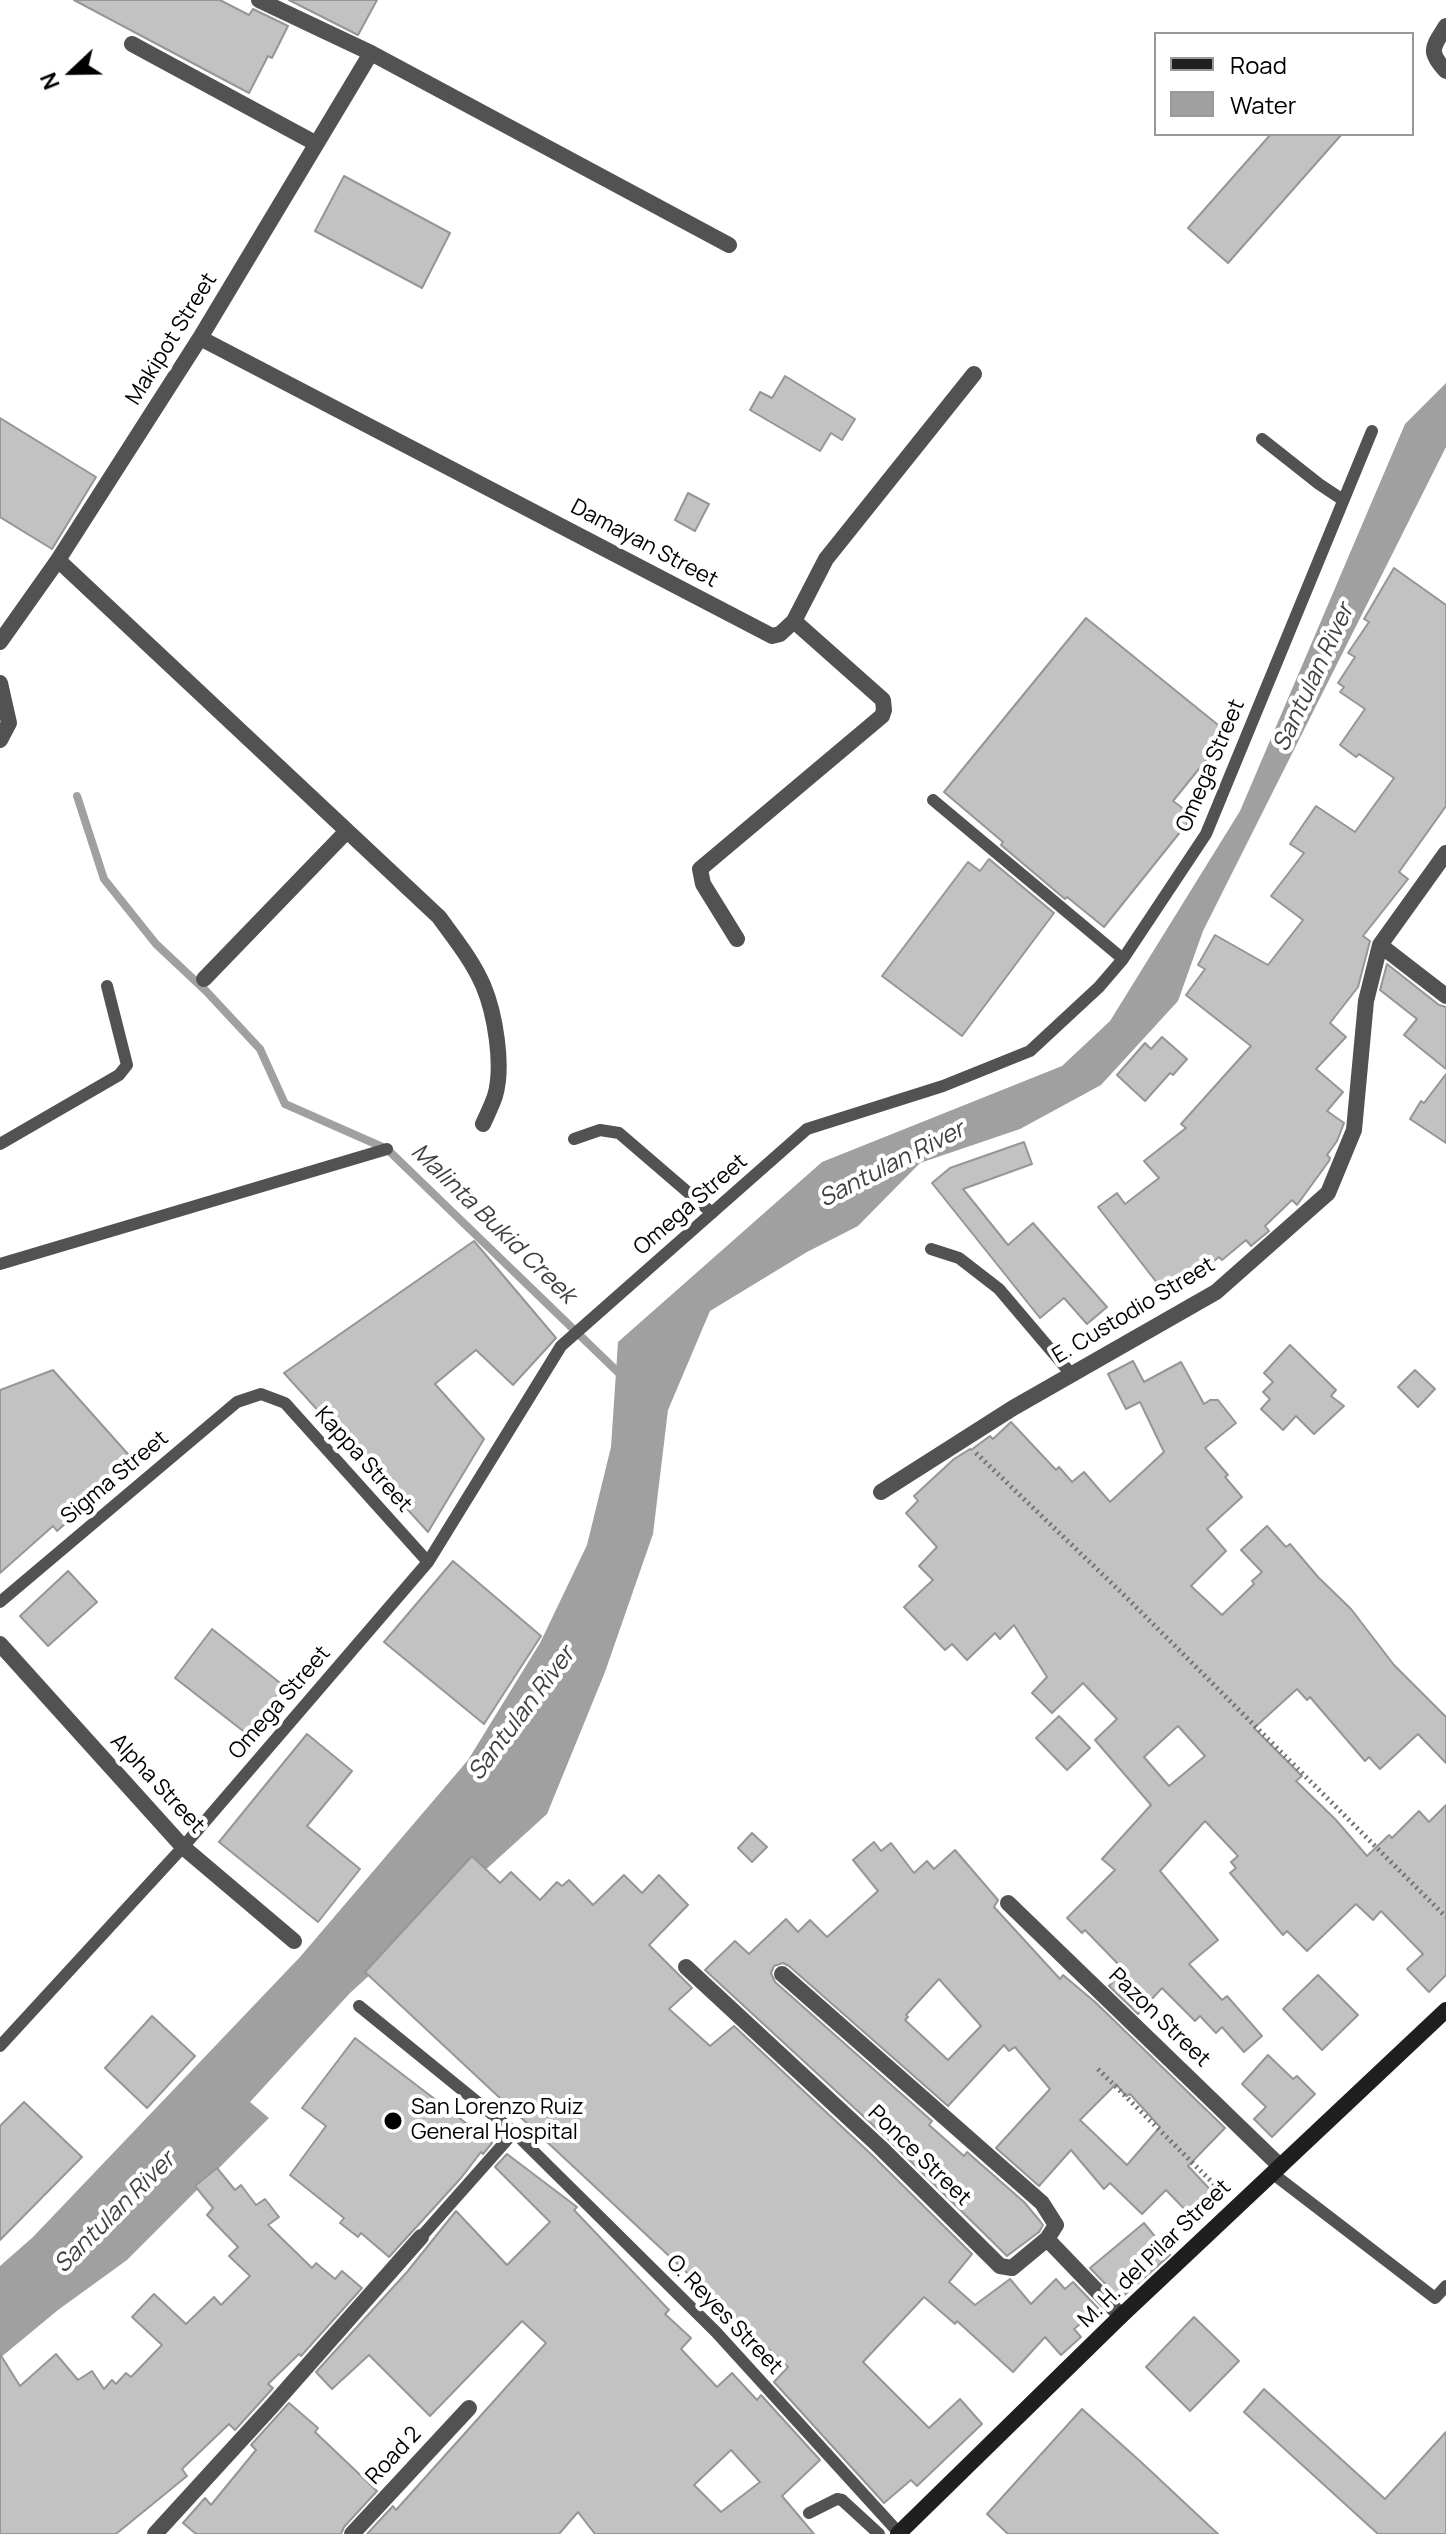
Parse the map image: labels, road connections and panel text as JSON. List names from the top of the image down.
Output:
{
  "streets": {
    "main road": ["M. H. del Pilar Street"],
    "street": [
      "Makipot Street",
      "Damayan Street",
      "E. Custodio Street",
      "Alpha Street",
      "Pazon Street",
      "Ponce Street",
      "Road 2"
    ],
    "lane": [
      "Omega Street",
      "Kappa Street",
      "Sigma Street",
      "O. Reyes Street"
    ]
  },
  "crossings": [
    ["Makipot Street", "Damayan Street"],
    ["Omega Street", "Kappa Street"],
    ["Omega Street", "Alpha Street"],
    ["Kappa Street", "Sigma Street"],
    ["Pazon Street", "M. H. del Pilar Street"],
    ["M. H. del Pilar Street", "O. Reyes Street"]
  ],
  "water": ["Santulan River", "Malinta Bukid Creek"],
  "places": ["San Lorenzo Ruiz General Hospital"],
  "legend": ["Road", "Water"],
  "north": "left"
}
